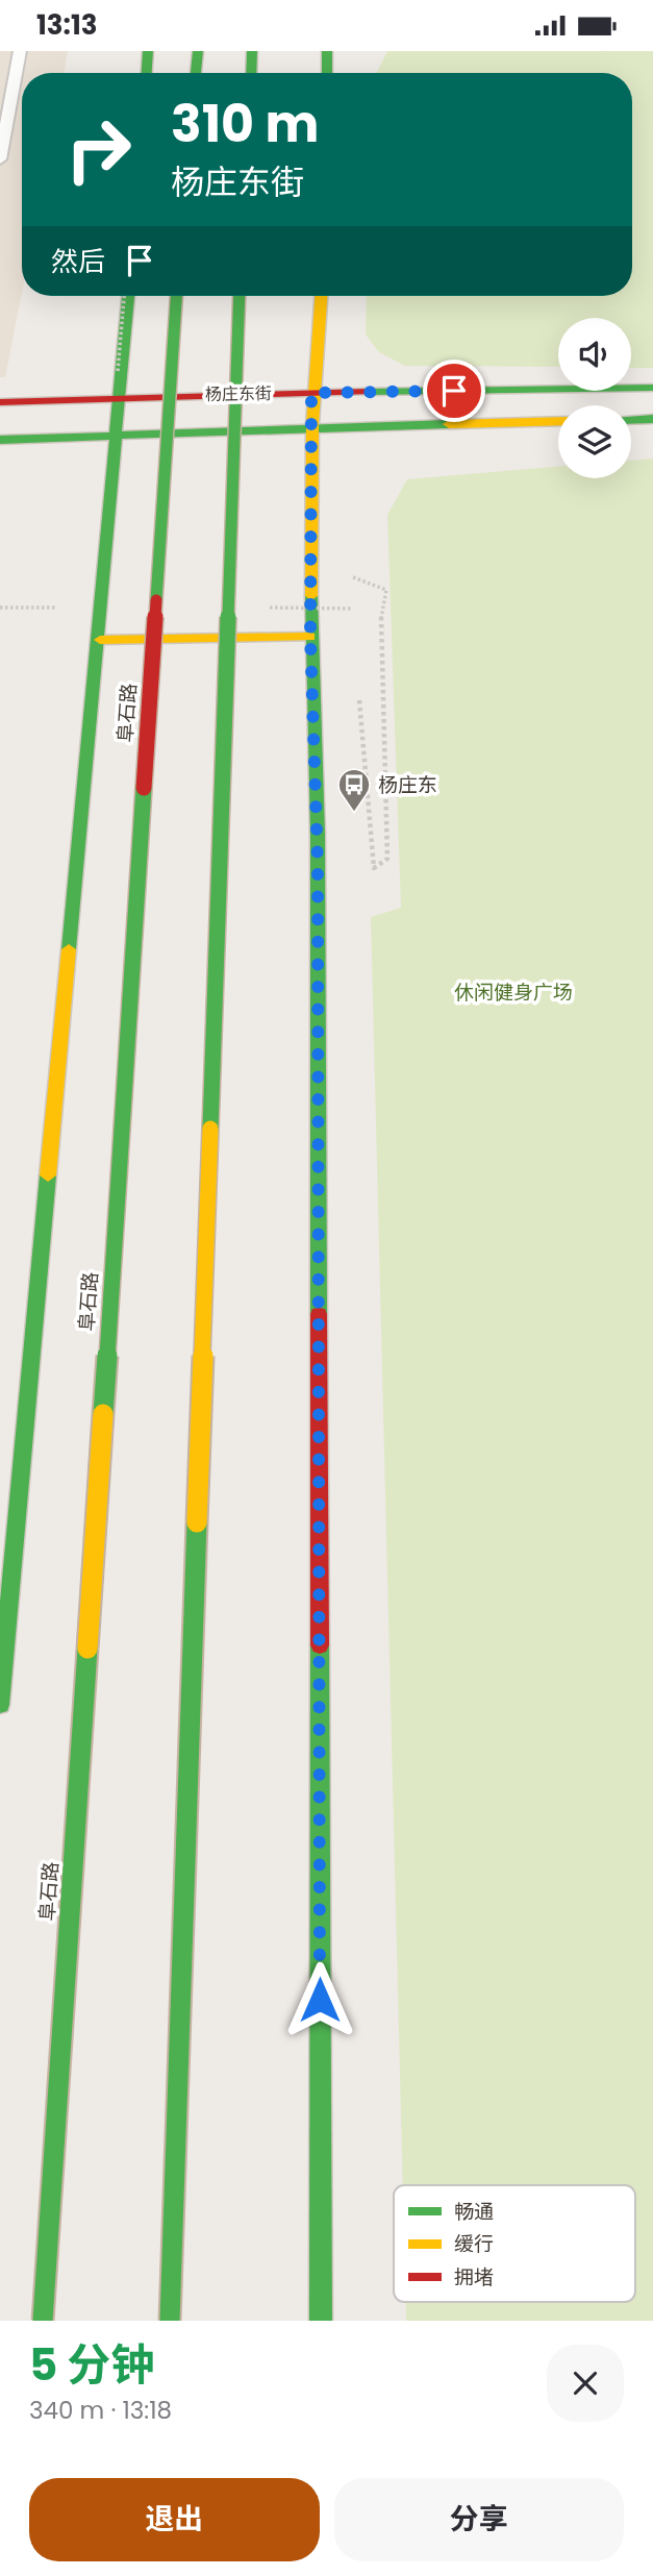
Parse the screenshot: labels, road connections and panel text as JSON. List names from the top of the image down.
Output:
{
  "streets": {
    "main road": ["杨庄东街", "阜石路"]
  },
  "crossings": [
    ["杨庄东街", "阜石路"]
  ],
  "parks": ["休闲健身广场"],
  "places": {
    "bus stop": ["杨庄东"]
  },
  "legend": ["畅通", "缓行", "拥堵"],
  "page": {
    "status": "13:13",
    "turn": ["310 m", "杨庄东街"],
    "then": "然后",
    "heading": ["5 分钟", "340 m · 13:18"],
    "buttons": ["退出", "分享"]
  }
}
